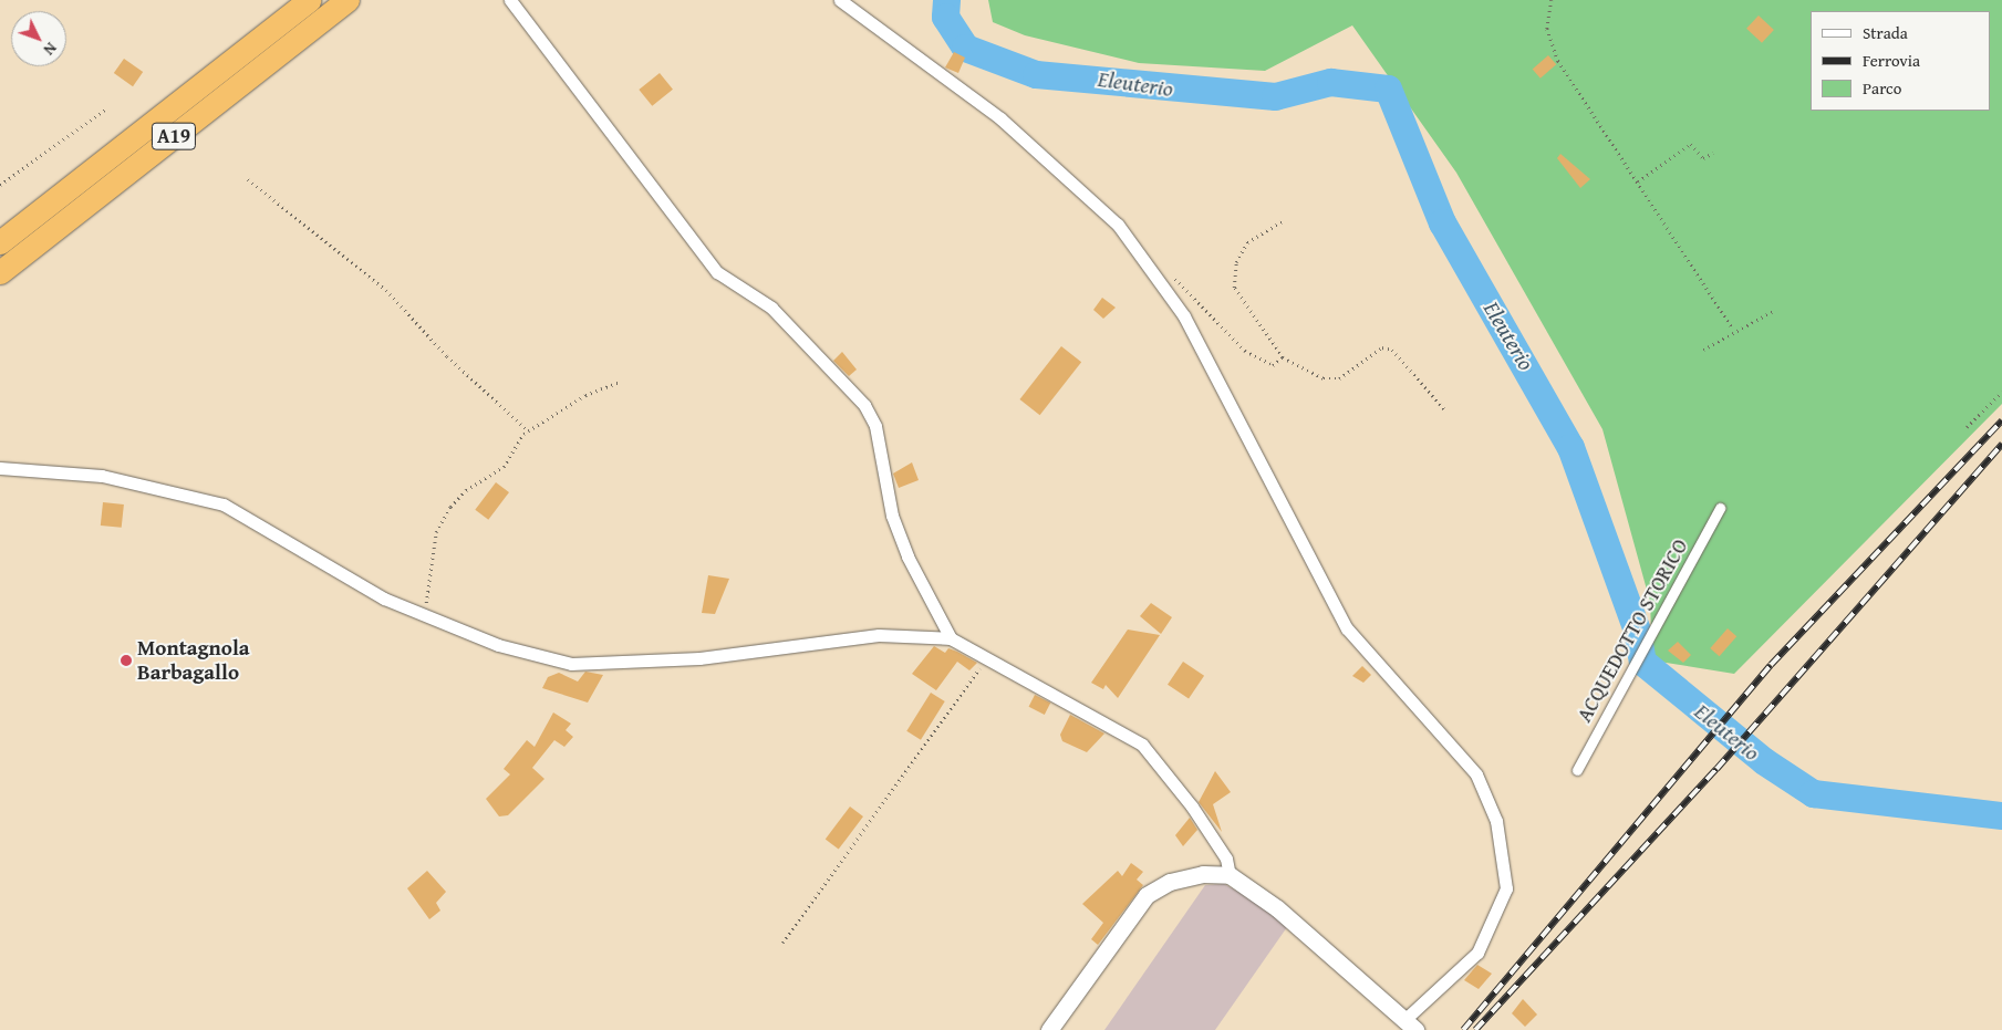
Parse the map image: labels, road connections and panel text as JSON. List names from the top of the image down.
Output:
{
  "streets": {
    "highway": ["A19"],
    "street": ["ACQUEDOTTO STORICO"]
  },
  "water": ["Eleuterio"],
  "places": ["Montagnola Barbagallo"],
  "legend": ["Strada", "Ferrovia", "Parco"],
  "north": "bottom right"
}
